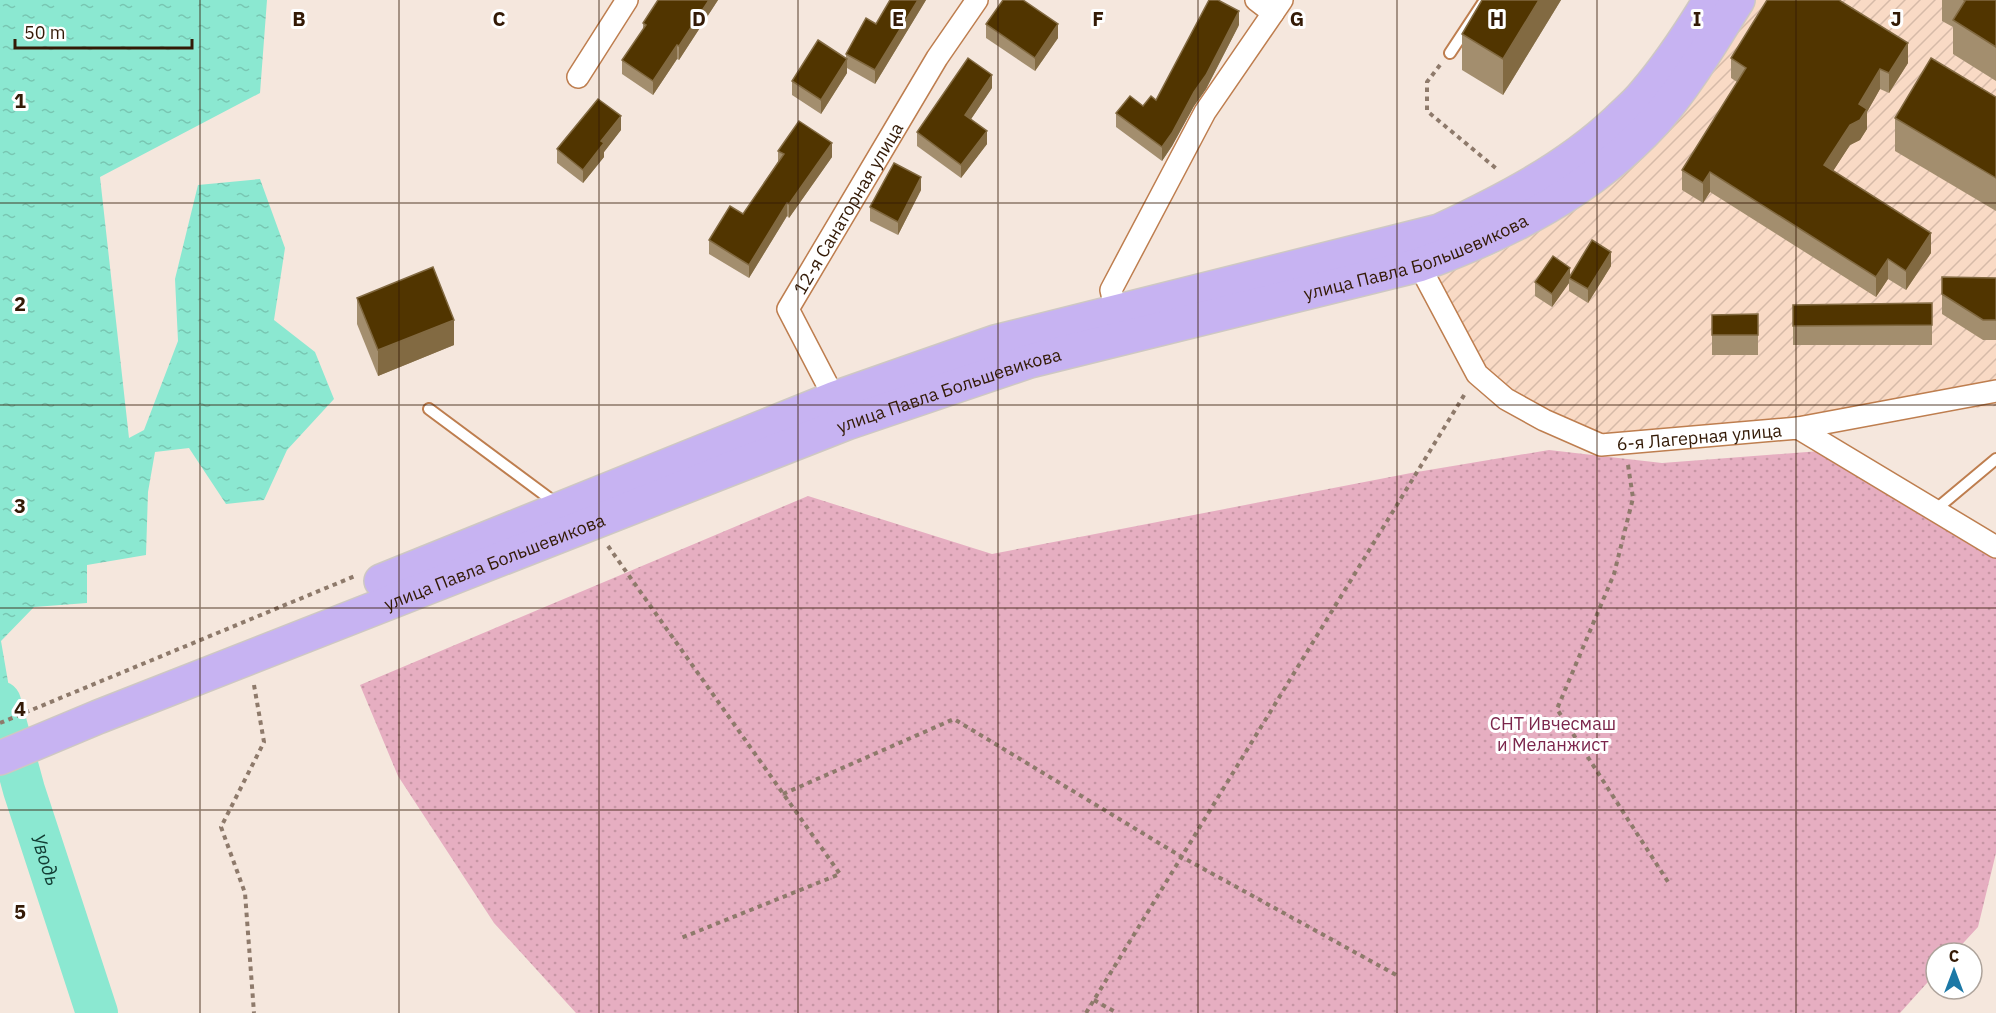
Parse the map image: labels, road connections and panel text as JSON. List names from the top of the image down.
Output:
{
  "streets": {
    "main road": ["улица Павла Большевикова"],
    "street": ["12-я Санаторная улица", "6-я Лагерная улица"]
  },
  "crossings": [
    ["12-я Санаторная улица", "улица Павла Большевикова"],
    ["улица Павла Большевикова", "6-я Лагерная улица"]
  ],
  "water": ["Уводь"],
  "parks": ["СНТ Ивчесмаш и Меланжист"],
  "scale_bar": "50 m",
  "north": "top",
  "grid": {
    "columns": [
      "B",
      "C",
      "D",
      "E",
      "F",
      "G",
      "H",
      "I",
      "J"
    ],
    "rows": [
      "1",
      "2",
      "3",
      "4",
      "5"
    ]
  }
}
